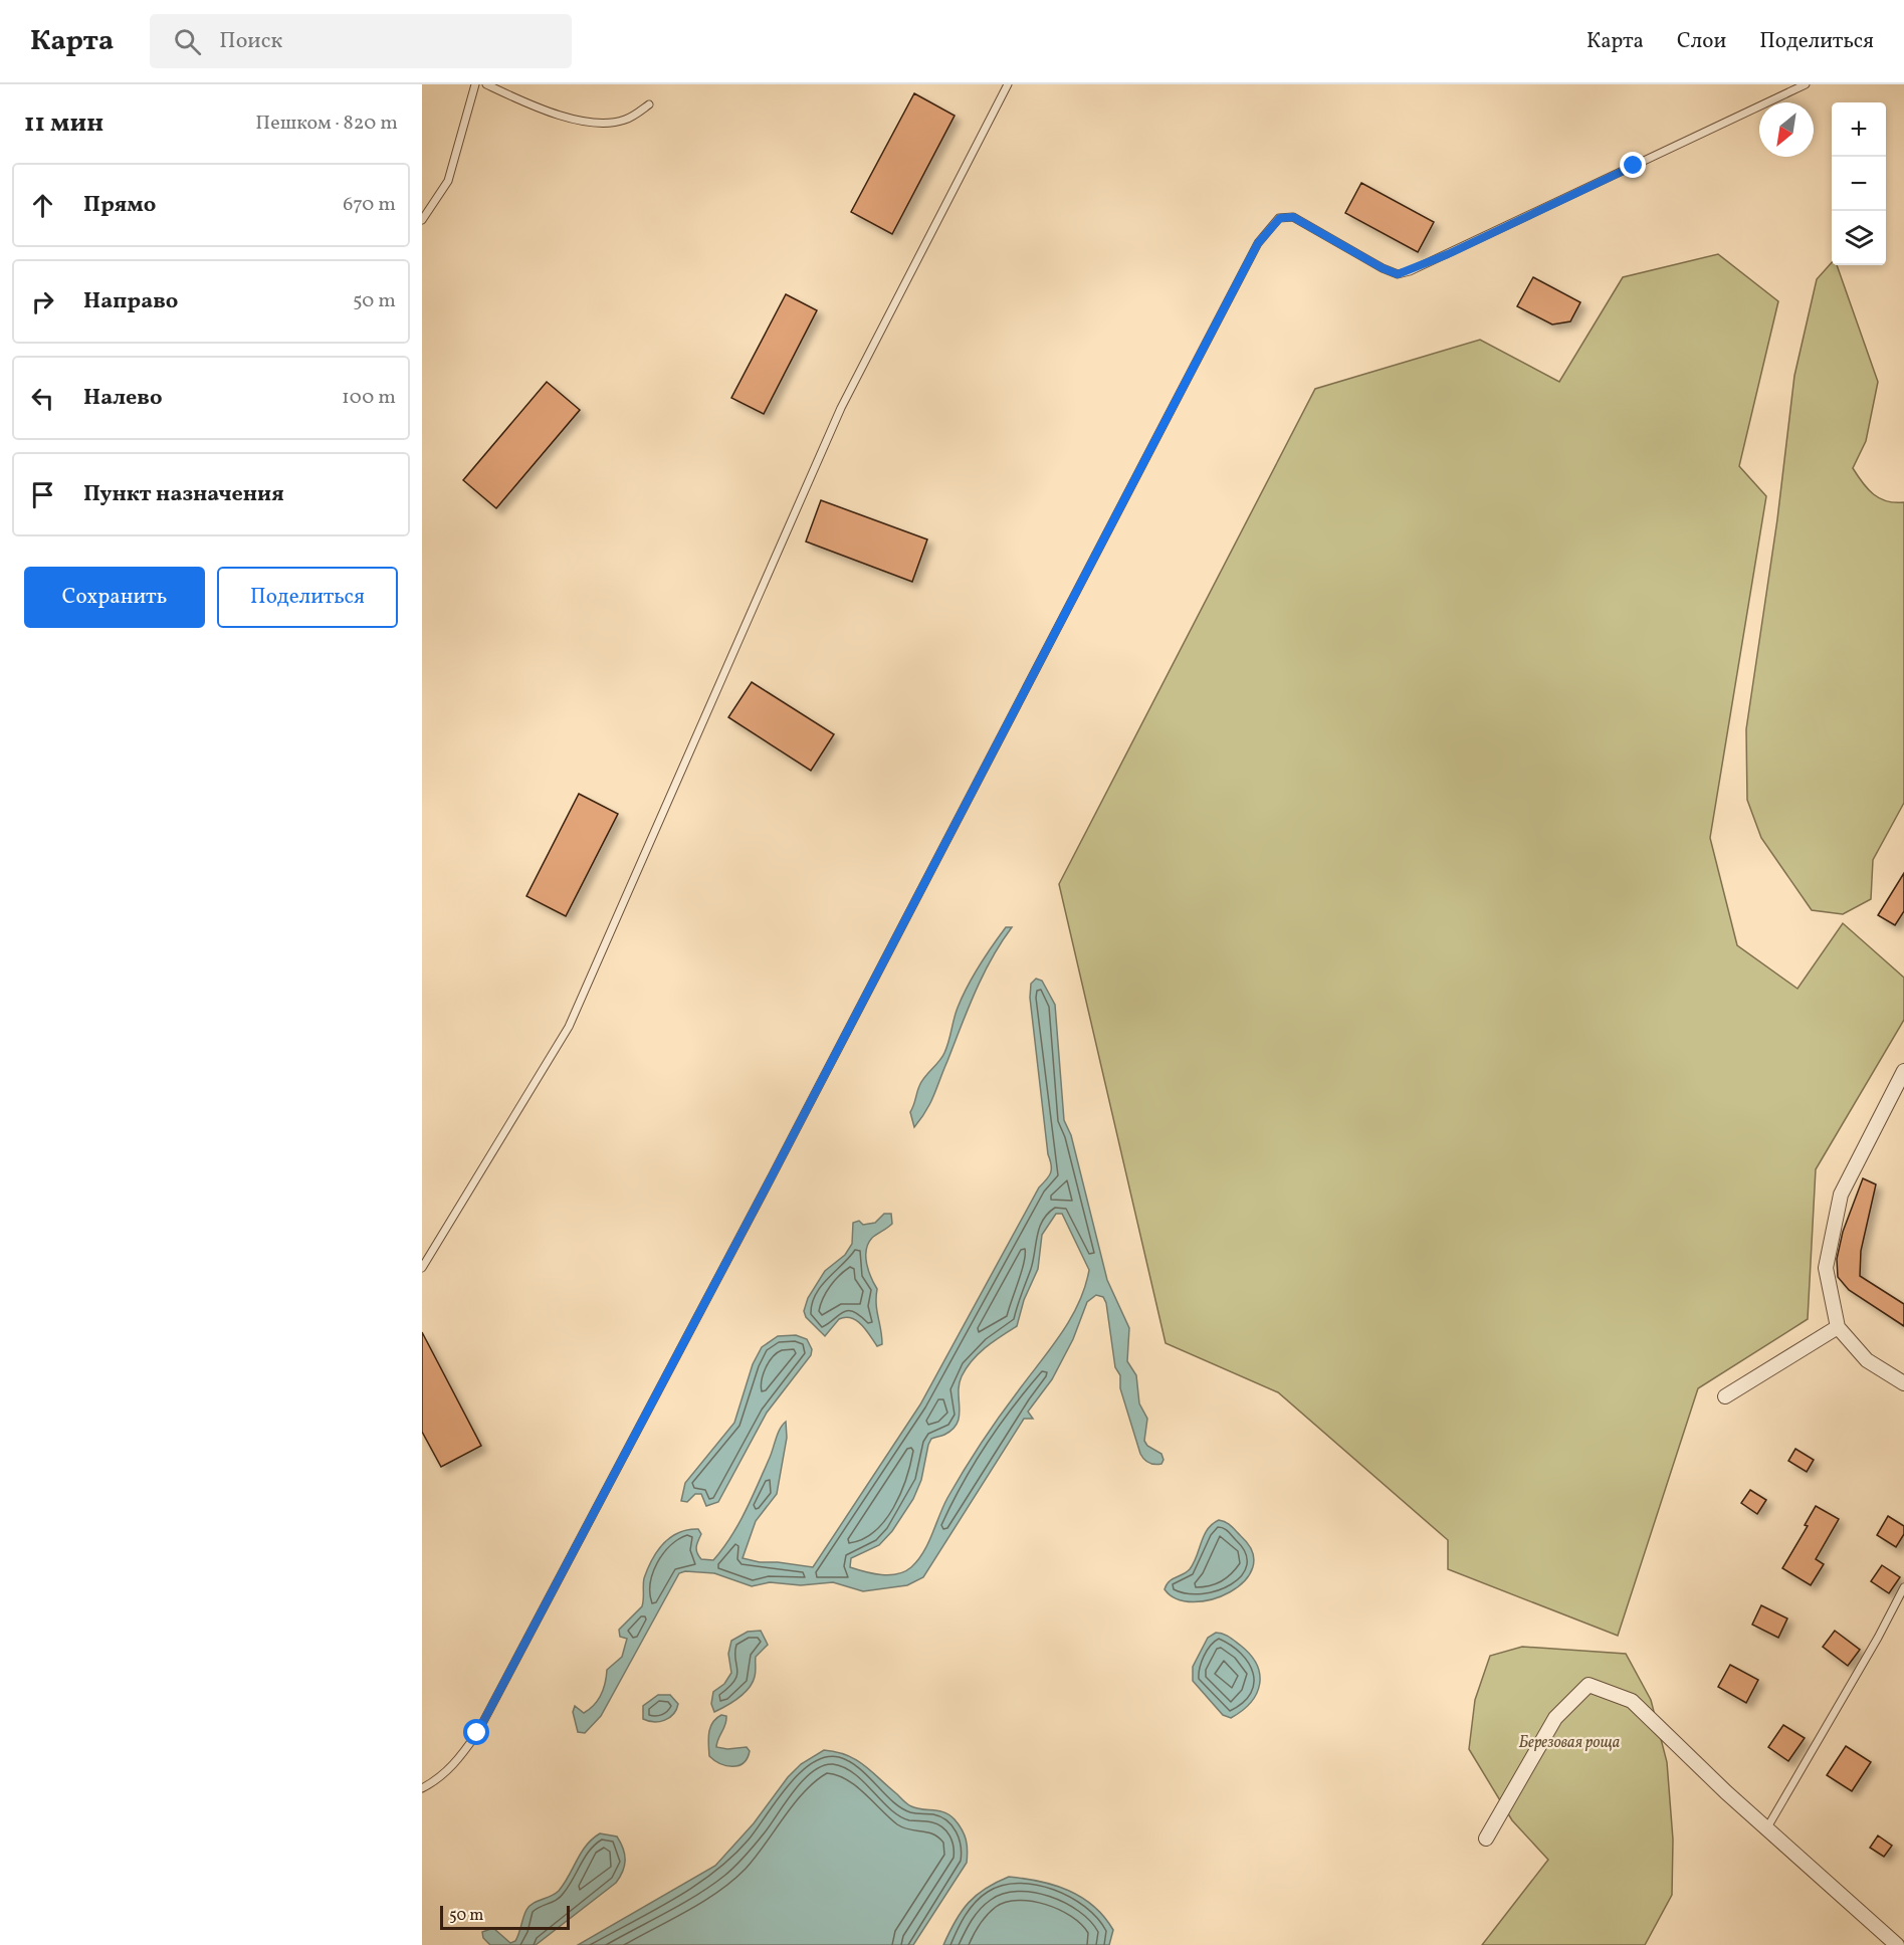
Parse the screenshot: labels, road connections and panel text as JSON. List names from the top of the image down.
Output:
{
  "parks": ["Березовая роща"],
  "scale_bar": "50 m",
  "north": "bottom left",
  "page": {
    "header": "Карта",
    "search": "Поиск",
    "nav": ["Карта", "Слои", "Поделиться"],
    "heading": ["11 мин", "Пешком · 820 m"],
    "map_buttons": ["+", "−"],
    "list": [
      ["Прямо", "670 m"],
      ["Направо", "50 m"],
      ["Налево", "100 m"],
      "Пункт назначения"
    ],
    "buttons": ["Сохранить", "Поделиться"],
    "scale": "50 m"
  }
}
